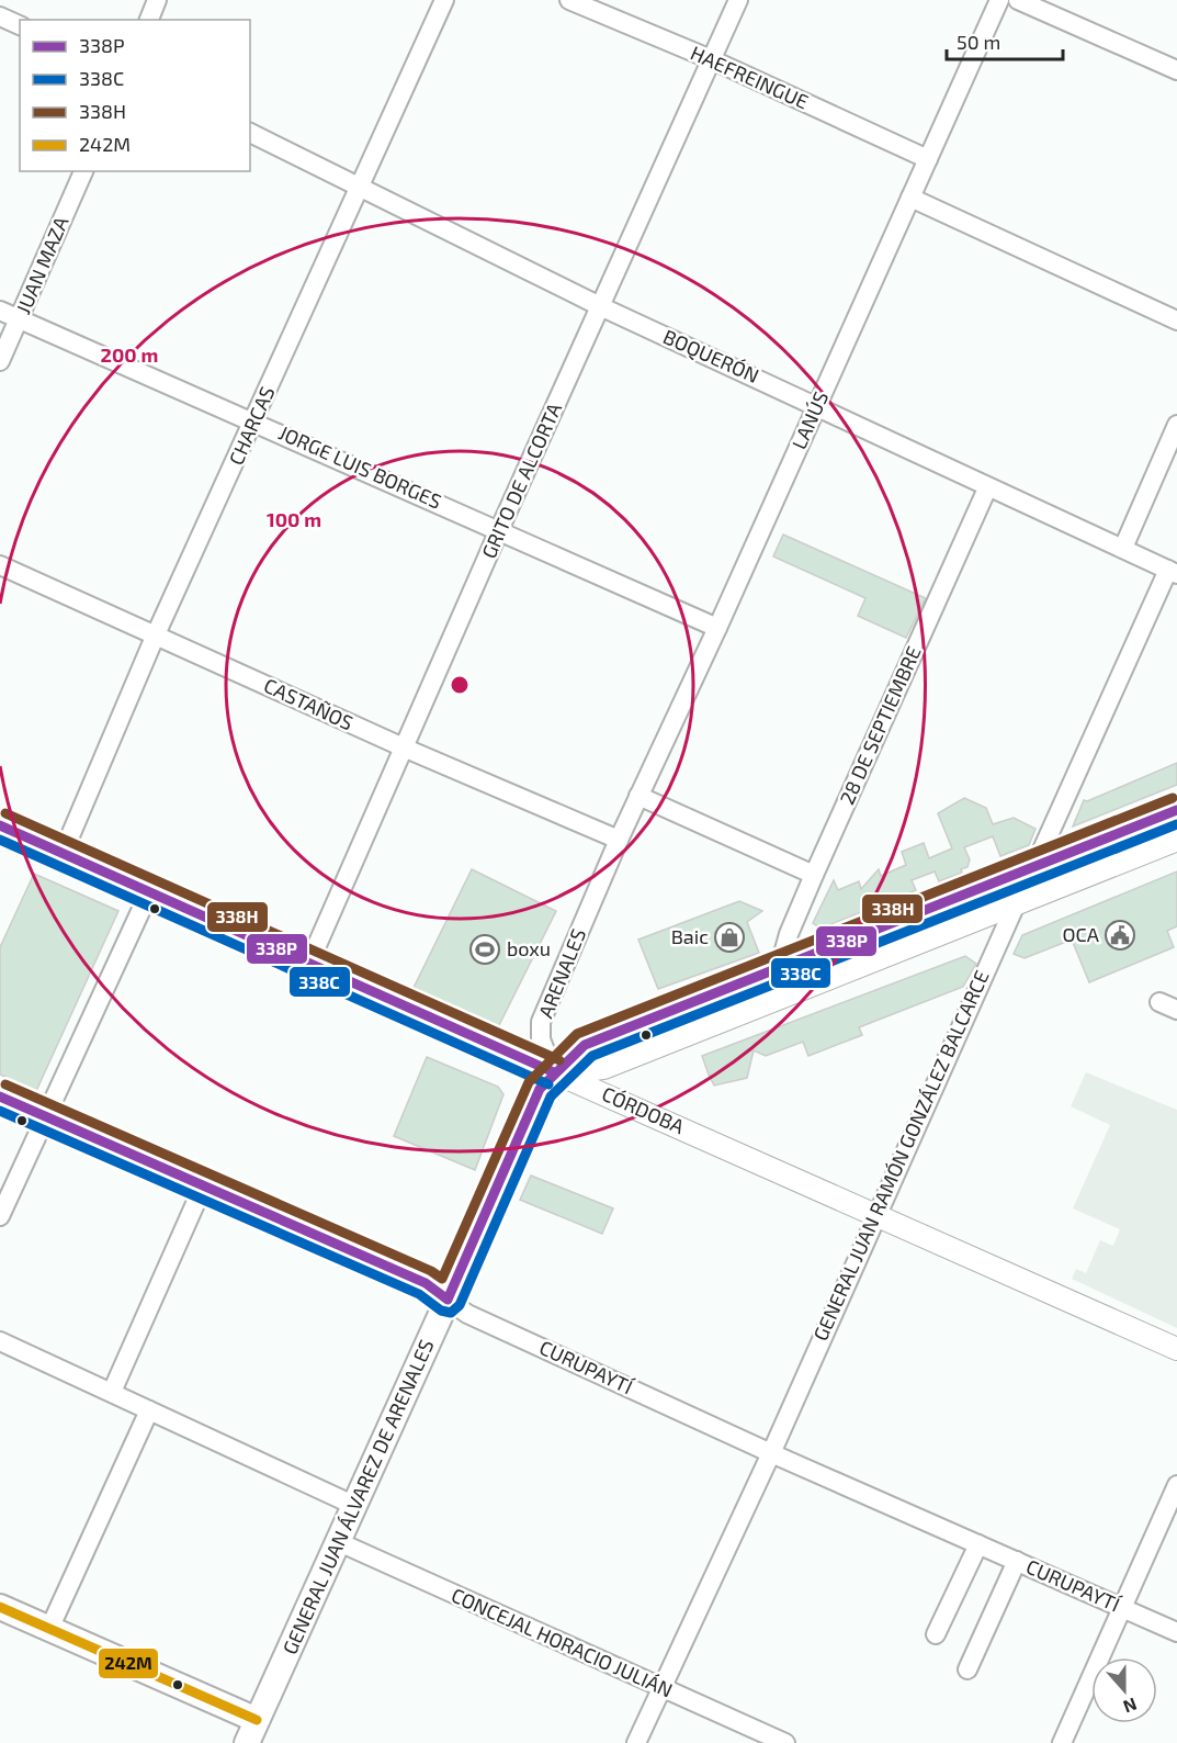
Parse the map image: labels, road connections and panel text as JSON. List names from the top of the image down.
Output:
{
  "streets": {
    "main road": ["CÓRDOBA", "CURUPAYTÍ", "GENERAL JUAN ÁLVAREZ DE ARENALES"],
    "street": [
      "HAEFREINGUE",
      "JUAN MAZA",
      "BOQUERÓN",
      "LANÚS",
      "CHARCAS",
      "JORGE LUIS BORGES",
      "GRITO DE ALCORTA",
      "CASTAÑOS",
      "28 DE SEPTIEMBRE",
      "ARENALES",
      "GENERAL JUAN RAMÓN GONZÁLEZ BALCARCE",
      "CONCEJAL HORACIO JULIÁN"
    ]
  },
  "crossings": [
    ["HAEFREINGUE", "LANÚS"],
    ["HAEFREINGUE", "GRITO DE ALCORTA"],
    ["JUAN MAZA", "JORGE LUIS BORGES"],
    ["BOQUERÓN", "LANÚS"],
    ["BOQUERÓN", "CHARCAS"],
    ["BOQUERÓN", "GRITO DE ALCORTA"],
    ["BOQUERÓN", "28 DE SEPTIEMBRE"],
    ["BOQUERÓN", "GENERAL JUAN RAMÓN GONZÁLEZ BALCARCE"],
    ["LANÚS", "JORGE LUIS BORGES"],
    ["LANÚS", "CASTAÑOS"],
    ["LANÚS", "ARENALES"],
    ["CHARCAS", "JORGE LUIS BORGES"],
    ["CHARCAS", "CASTAÑOS"],
    ["CHARCAS", "CÓRDOBA"],
    ["JORGE LUIS BORGES", "GRITO DE ALCORTA"],
    ["GRITO DE ALCORTA", "CASTAÑOS"],
    ["GRITO DE ALCORTA", "CÓRDOBA"],
    ["CASTAÑOS", "ARENALES"],
    ["28 DE SEPTIEMBRE", "GENERAL JUAN ÁLVAREZ DE ARENALES"],
    ["ARENALES", "CÓRDOBA"],
    ["ARENALES", "GENERAL JUAN ÁLVAREZ DE ARENALES"],
    ["CÓRDOBA", "GENERAL JUAN RAMÓN GONZÁLEZ BALCARCE"],
    ["CÓRDOBA", "GENERAL JUAN ÁLVAREZ DE ARENALES"],
    ["GENERAL JUAN RAMÓN GONZÁLEZ BALCARCE", "CURUPAYTÍ"],
    ["GENERAL JUAN RAMÓN GONZÁLEZ BALCARCE", "GENERAL JUAN ÁLVAREZ DE ARENALES"],
    ["GENERAL JUAN RAMÓN GONZÁLEZ BALCARCE", "CONCEJAL HORACIO JULIÁN"],
    ["CURUPAYTÍ", "GENERAL JUAN ÁLVAREZ DE ARENALES"],
    ["GENERAL JUAN ÁLVAREZ DE ARENALES", "CONCEJAL HORACIO JULIÁN"]
  ],
  "places": {
    "public building": ["OCA"],
    "shop": ["Baic"],
    "sports": ["boxu"]
  },
  "lines": [
    "transit line 338H",
    "transit line 338P",
    "transit line 338C",
    "transit line 242M"
  ],
  "legend": [
    "338P",
    "338C",
    "338H",
    "242M"
  ],
  "scale_bar": "50 m",
  "north": "bottom",
  "rings": ["200 m", "100 m"]
}
